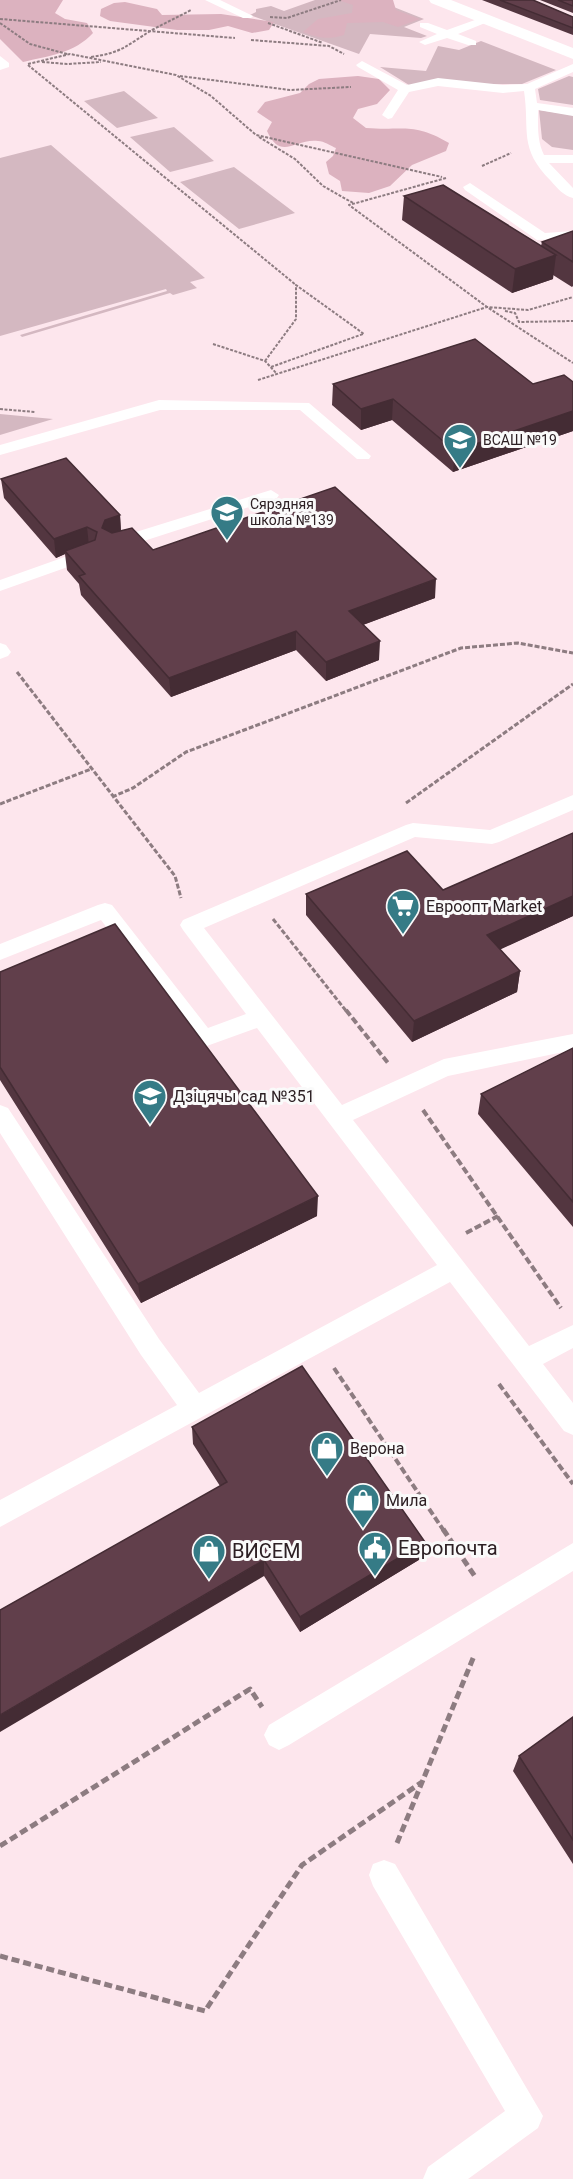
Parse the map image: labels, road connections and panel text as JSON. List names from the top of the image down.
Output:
{
  "places": {
    "school or university": ["ВСАШ №19", "Сярэдняя школа №139", "Дзіцячы сад №351"],
    "supermarket": ["Евроопт Market"],
    "shop": ["Верона", "Мила", "ВИСЕМ"],
    "public building": ["Европочта"]
  }
}
